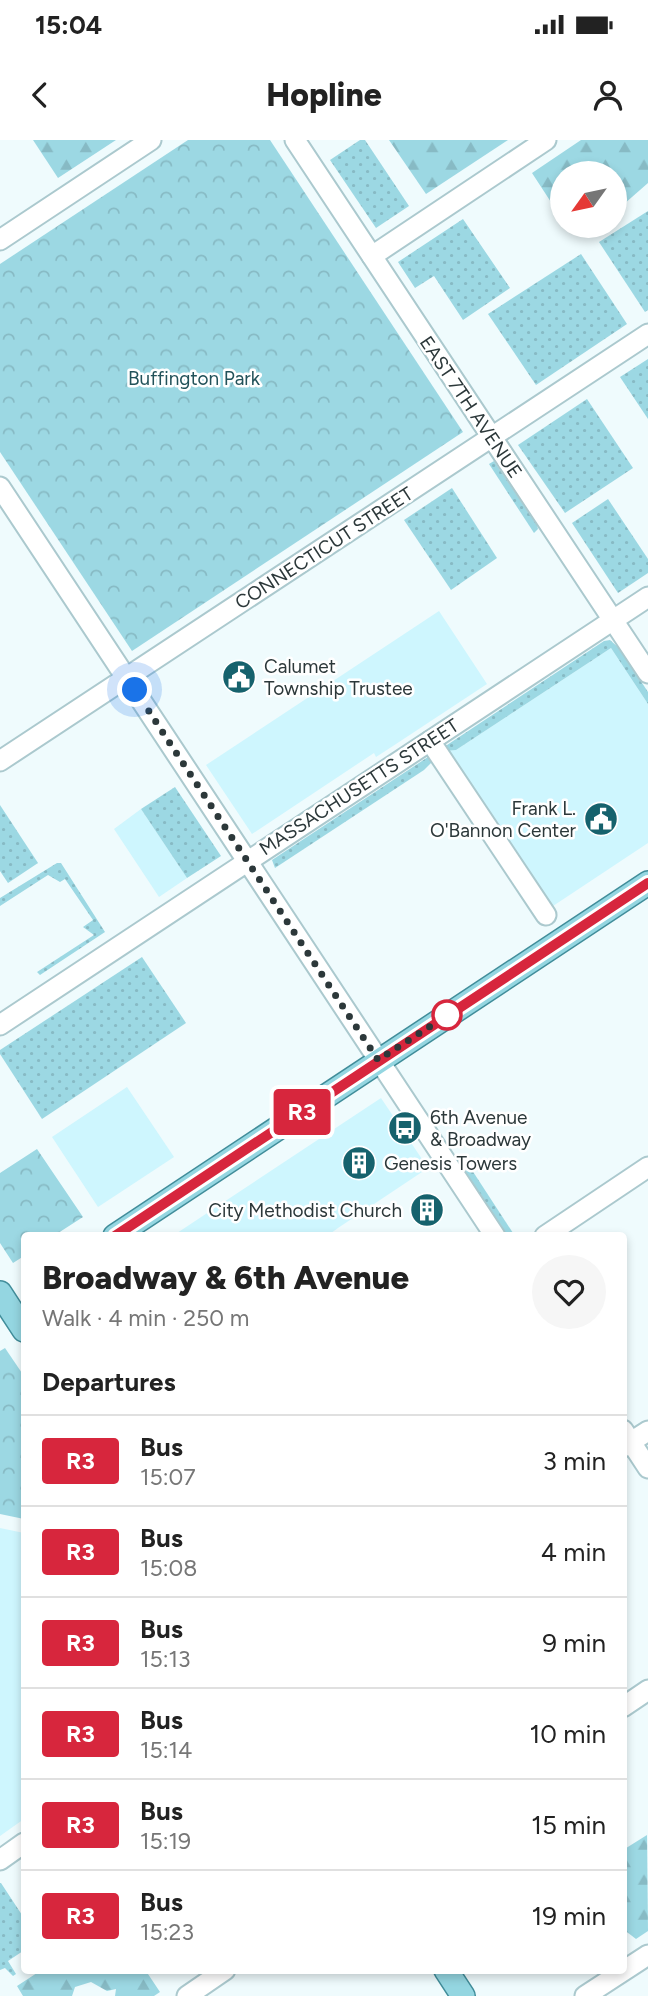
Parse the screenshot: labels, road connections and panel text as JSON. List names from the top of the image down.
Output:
{
  "streets": {
    "street": ["EAST 7TH AVENUE", "CONNECTICUT STREET", "MASSACHUSETTS STREET"]
  },
  "crossings": [
    ["EAST 7TH AVENUE", "CONNECTICUT STREET"],
    ["EAST 7TH AVENUE", "MASSACHUSETTS STREET"]
  ],
  "parks": ["Buffington Park"],
  "places": {
    "public building": ["Calumet Township Trustee", "Frank L. O'Bannon Center"],
    "bus stop": ["6th Avenue & Broadway"],
    "building": ["Genesis Towers", "City Methodist Church"]
  },
  "lines": ["bus line R3"],
  "north": "bottom left",
  "page": {
    "status": "15:04",
    "header": "Hopline",
    "on_map": "R3",
    "heading": [
      ["Broadway & 6th Avenue", "Walk · 4 min · 250 m"],
      "Departures"
    ],
    "list": [
      {
        "mark": "R3",
        "name": "Bus",
        "note": "15:07",
        "value": "3 min"
      },
      {
        "mark": "R3",
        "name": "Bus",
        "note": "15:08",
        "value": "4 min"
      },
      {
        "mark": "R3",
        "name": "Bus",
        "note": "15:13",
        "value": "9 min"
      },
      {
        "mark": "R3",
        "name": "Bus",
        "note": "15:14",
        "value": "10 min"
      },
      {
        "mark": "R3",
        "name": "Bus",
        "note": "15:19",
        "value": "15 min"
      },
      {
        "mark": "R3",
        "name": "Bus",
        "note": "15:23",
        "value": "19 min"
      }
    ]
  }
}
